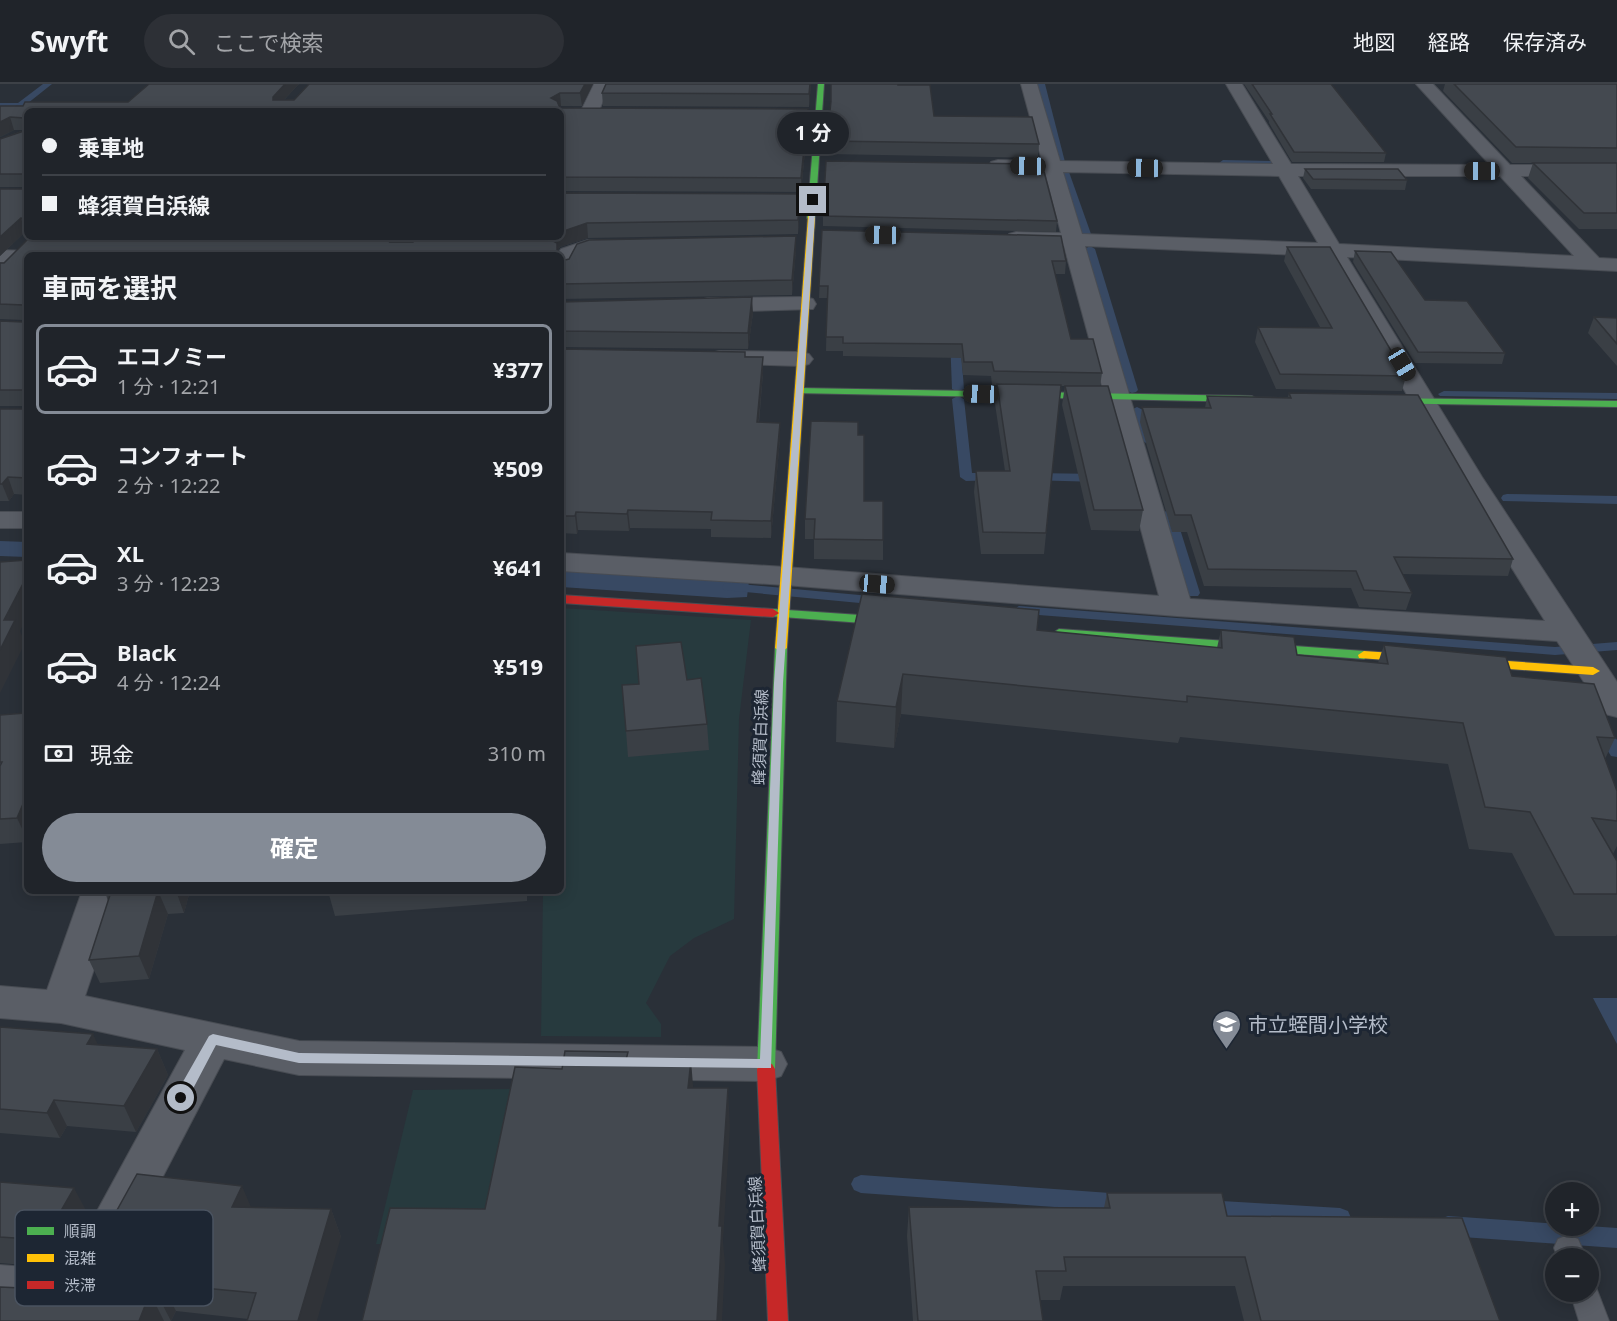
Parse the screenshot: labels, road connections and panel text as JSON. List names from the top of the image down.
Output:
{
  "streets": {
    "main road": ["蜂須賀白浜線"]
  },
  "places": {
    "school or university": ["市立蛭間小学校"]
  },
  "legend": ["順調", "混雑", "渋滞"],
  "page": {
    "header": "Swyft",
    "search": "ここで検索",
    "nav": ["地図", "経路", "保存済み"],
    "banner": ["乗車地", "蜂須賀白浜線"],
    "bubble": "1 分",
    "heading": "車両を選択",
    "list": [
      {
        "name": "エコノミー",
        "note": "1 分 · 12:21",
        "value": "¥377"
      },
      {
        "name": "コンフォート",
        "note": "2 分 · 12:22",
        "value": "¥509"
      },
      {
        "name": "XL",
        "note": "3 分 · 12:23",
        "value": "¥641"
      },
      {
        "name": "Black",
        "note": "4 分 · 12:24",
        "value": "¥519"
      }
    ],
    "pay": ["現金", "310 m"],
    "buttons": "確定",
    "map_buttons": ["+", "−"]
  }
}
